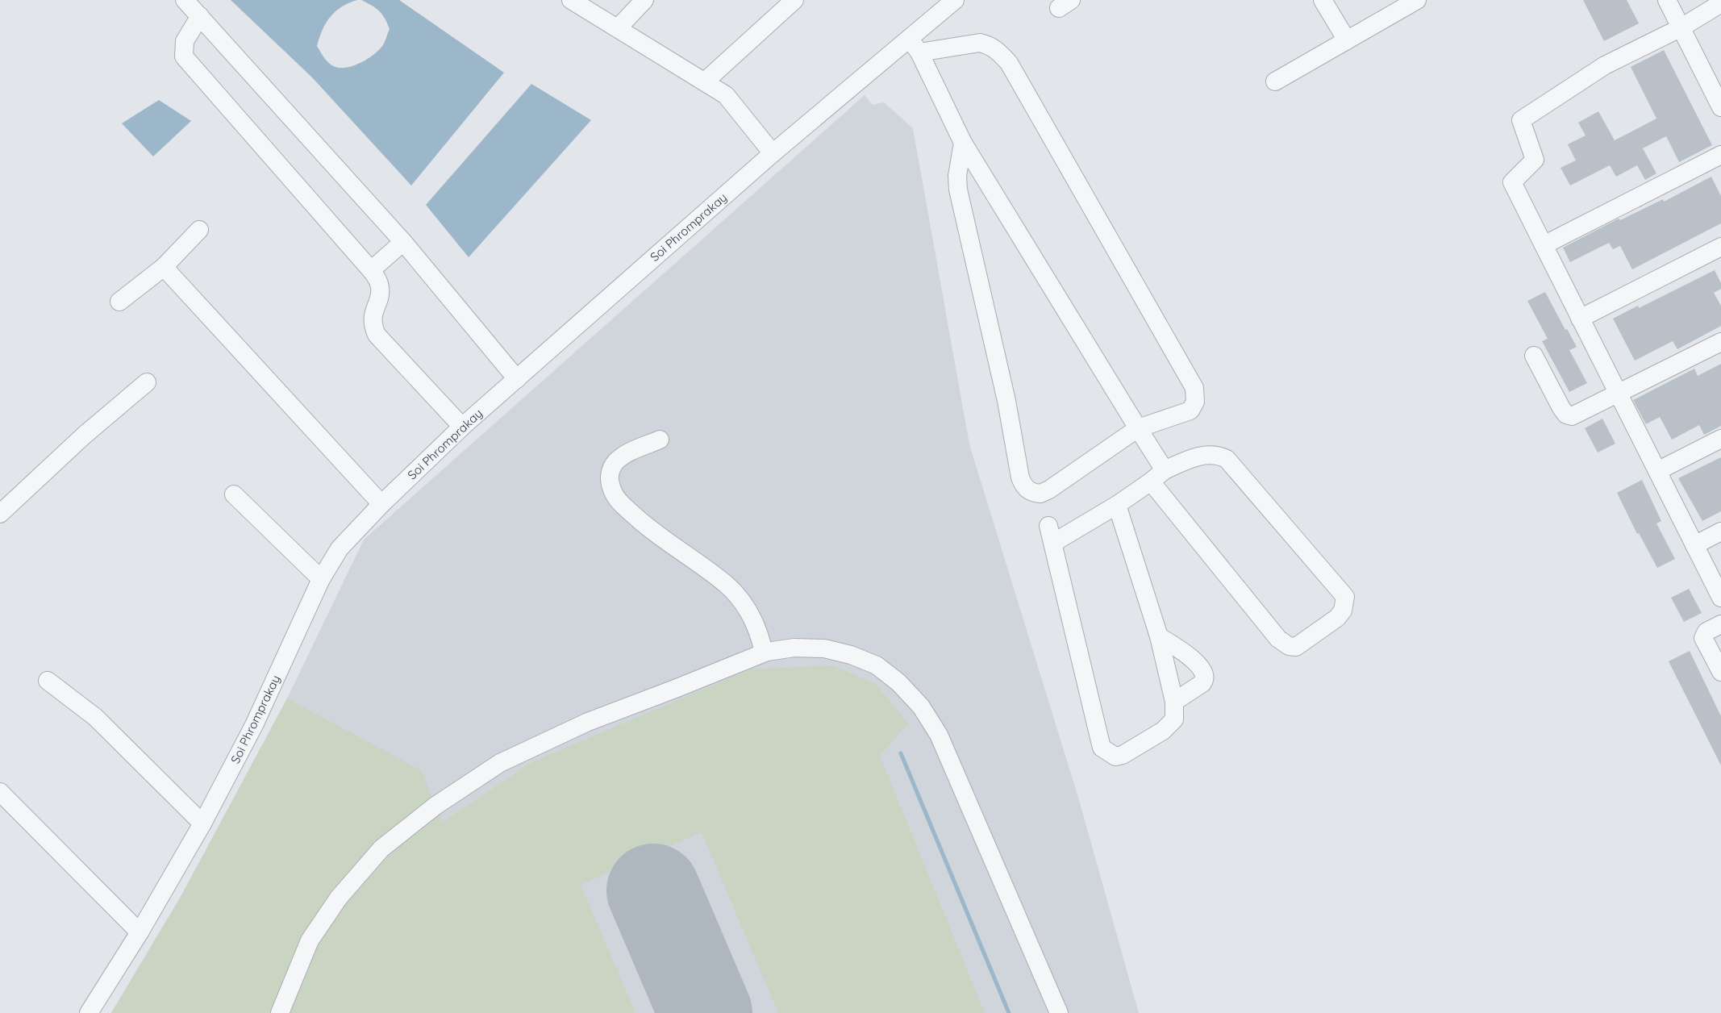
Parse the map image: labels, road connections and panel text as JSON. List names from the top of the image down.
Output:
{
  "streets": {
    "street": ["Soi Phromprakay"]
  }
}
